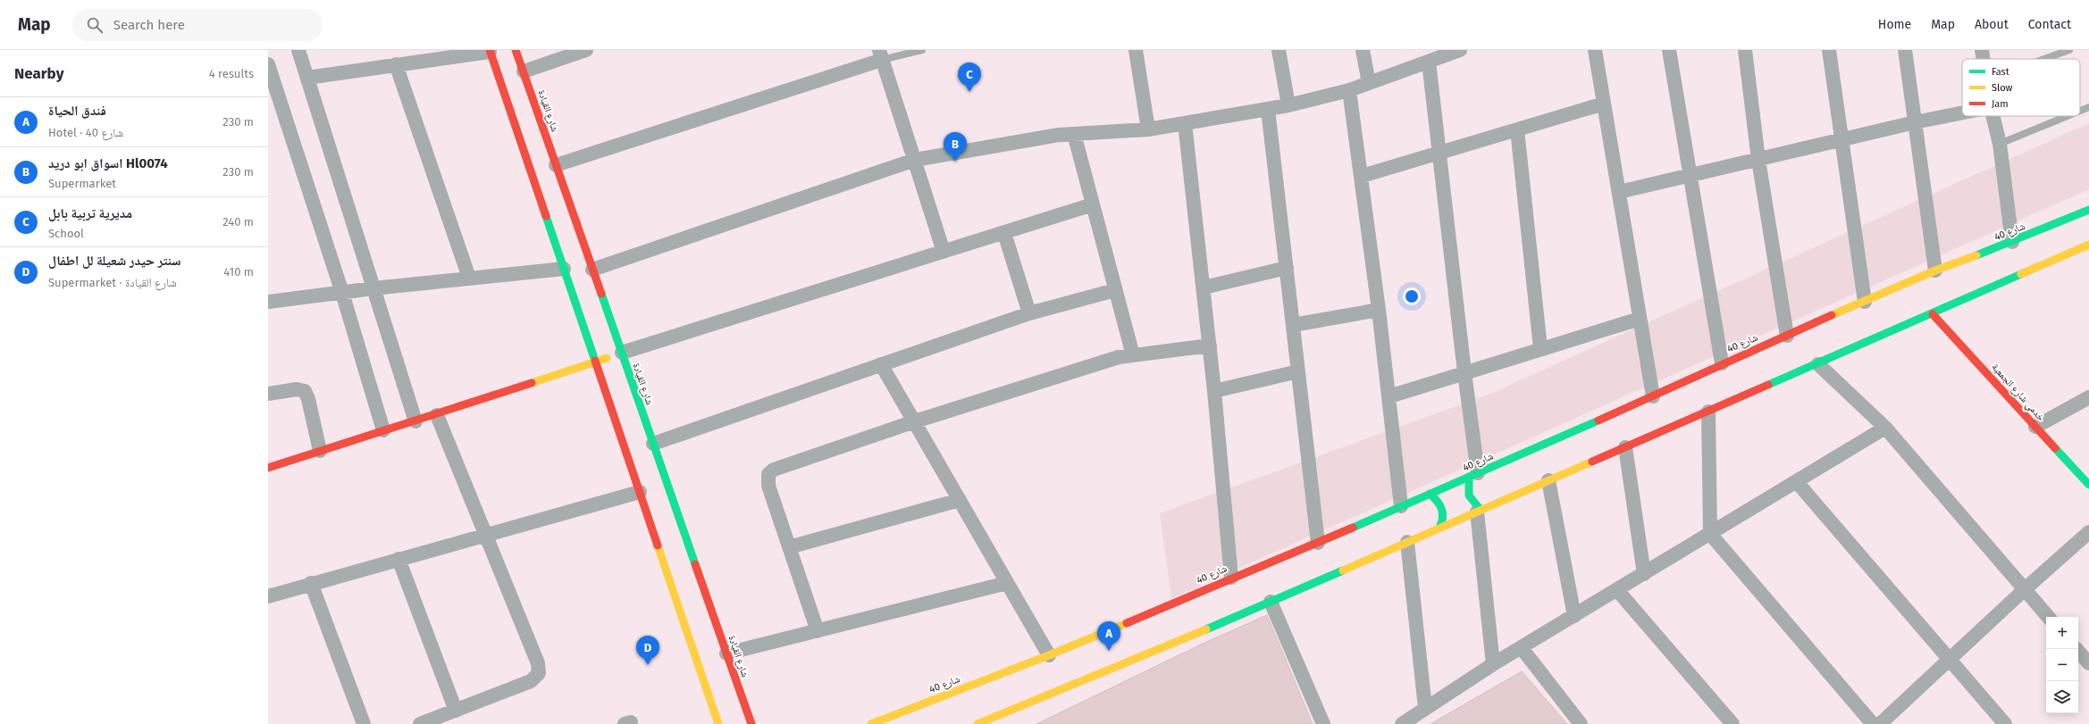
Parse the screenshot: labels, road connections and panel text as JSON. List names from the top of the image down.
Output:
{
  "streets": {
    "main road": ["شارع القيادة", "شارع 40", "خدمي شارع الجمعية"]
  },
  "legend": ["Fast", "Slow", "Jam"],
  "page": {
    "header": "Map",
    "search": "Search here",
    "nav": [
      "Home",
      "Map",
      "About",
      "Contact"
    ],
    "heading": ["Nearby", "4 results"],
    "pins": [
      "C",
      "B",
      "A",
      "D"
    ],
    "list": [
      {
        "mark": "A",
        "name": "فندق الحياة",
        "note": "Hotel · شارع 40",
        "value": "230 m"
      },
      {
        "mark": "B",
        "name": "اسواق ابو دريد Hl0074",
        "note": "Supermarket",
        "value": "230 m"
      },
      {
        "mark": "C",
        "name": "مديرية تربية بابل",
        "note": "School",
        "value": "240 m"
      },
      {
        "mark": "D",
        "name": "سنتر حيدر شعيلة لل اطفال",
        "note": "Supermarket · شارع القيادة",
        "value": "410 m"
      }
    ],
    "map_buttons": ["+", "−"]
  }
}
